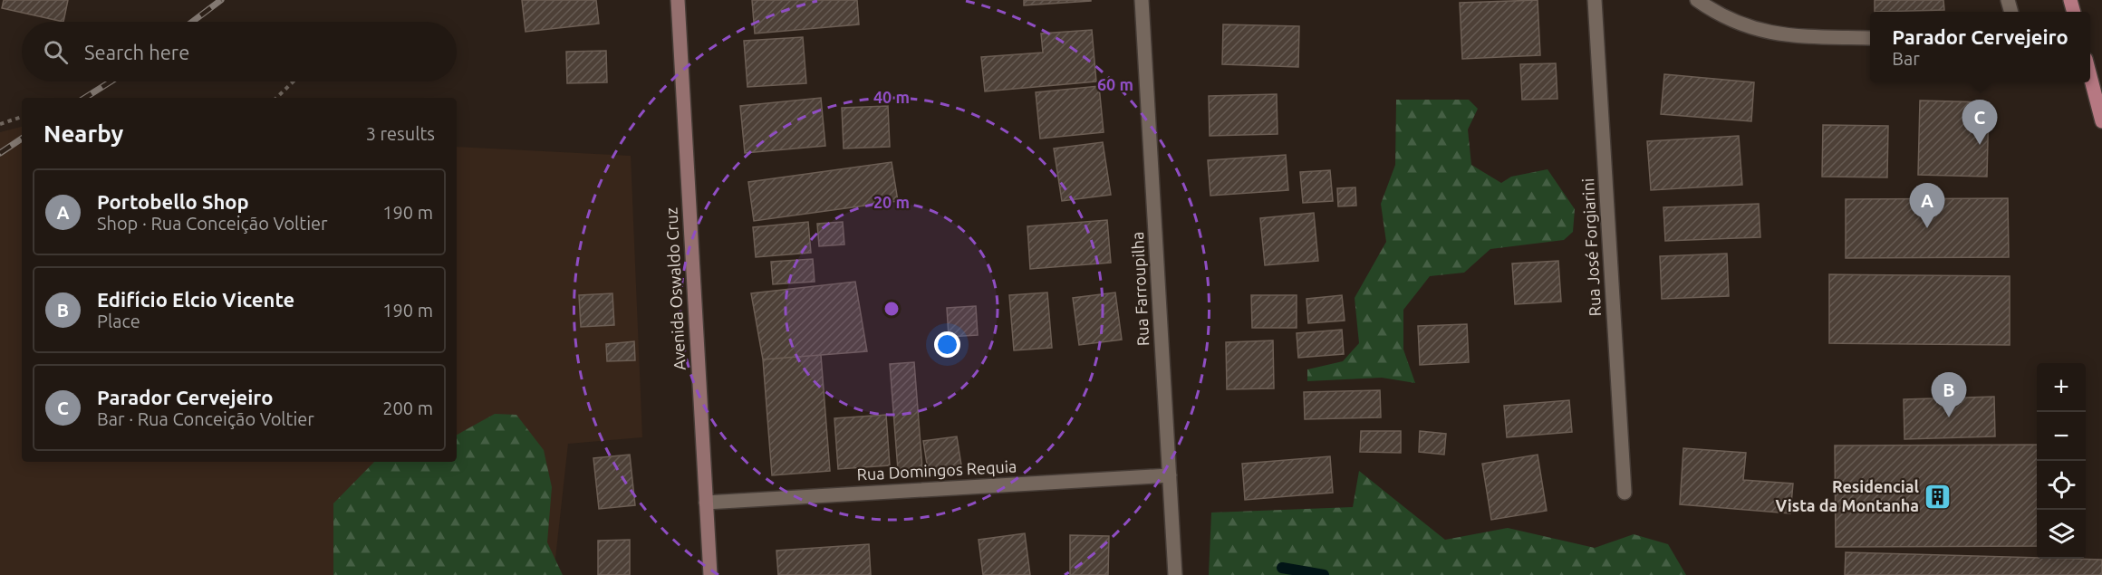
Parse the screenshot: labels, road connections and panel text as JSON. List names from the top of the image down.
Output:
{
  "streets": {
    "street": [
      "Rua José Forgiarini",
      "Avenida Oswaldo Cruz",
      "Rua Farroupilha",
      "Rua Domingos Requia"
    ]
  },
  "crossings": [
    ["Avenida Oswaldo Cruz", "Rua Domingos Requia"],
    ["Rua Farroupilha", "Rua Domingos Requia"]
  ],
  "places": {
    "building": ["Residencial Vista da Montanha"]
  },
  "page": {
    "popup": ["Parador Cervejeiro", "Bar"],
    "search": "Search here",
    "heading": ["Nearby", "3 results"],
    "pins": ["C", "A", "B"],
    "list": [
      {
        "mark": "A",
        "name": "Portobello Shop",
        "note": "Shop · Rua Conceição Voltier",
        "value": "190 m"
      },
      {
        "mark": "B",
        "name": "Edifício Elcio Vicente",
        "note": "Place",
        "value": "190 m"
      },
      {
        "mark": "C",
        "name": "Parador Cervejeiro",
        "note": "Bar · Rua Conceição Voltier",
        "value": "200 m"
      }
    ],
    "map_buttons": ["+", "−"]
  },
  "rings": ["60 m", "40 m", "20 m"]
}
